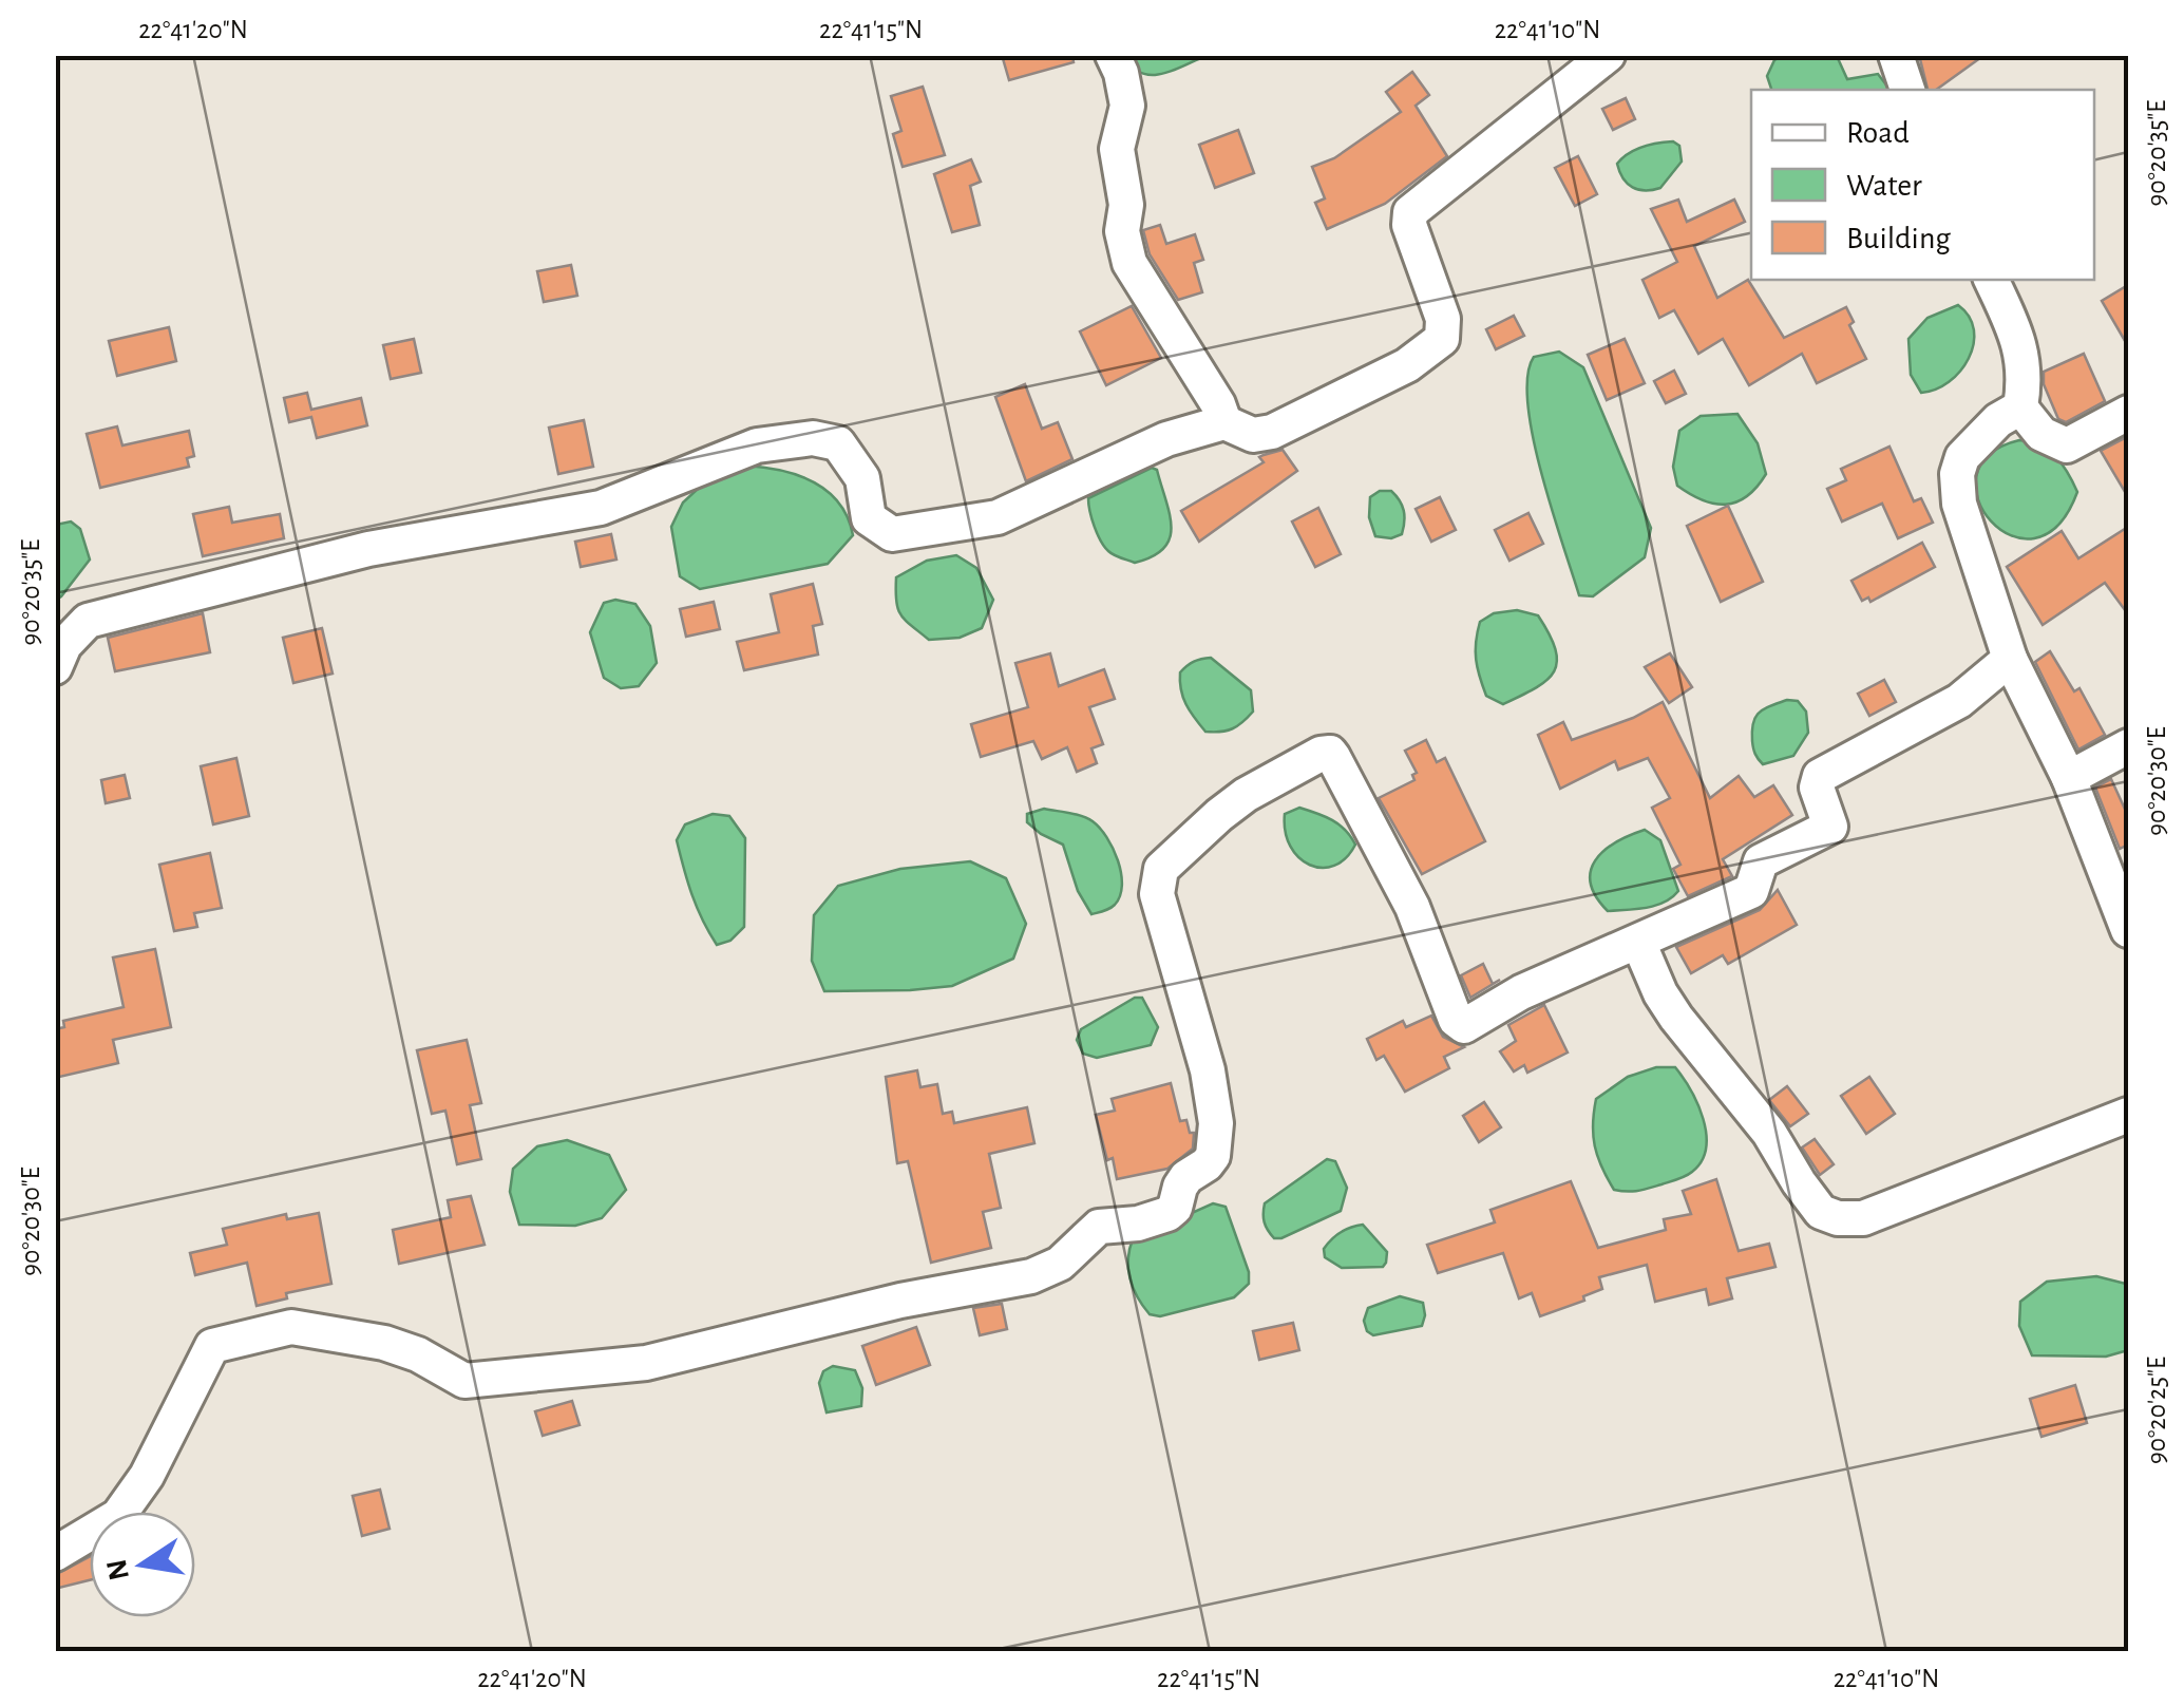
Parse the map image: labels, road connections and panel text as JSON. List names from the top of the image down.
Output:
{
  "legend": ["Road", "Water", "Building"],
  "north": "left",
  "coordinates": [
    "22°41'20\"N",
    "22°41'15\"N",
    "22°41'10\"N",
    "90°20'35\"E",
    "90°20'30\"E",
    "90°20'25\"E"
  ]
}
